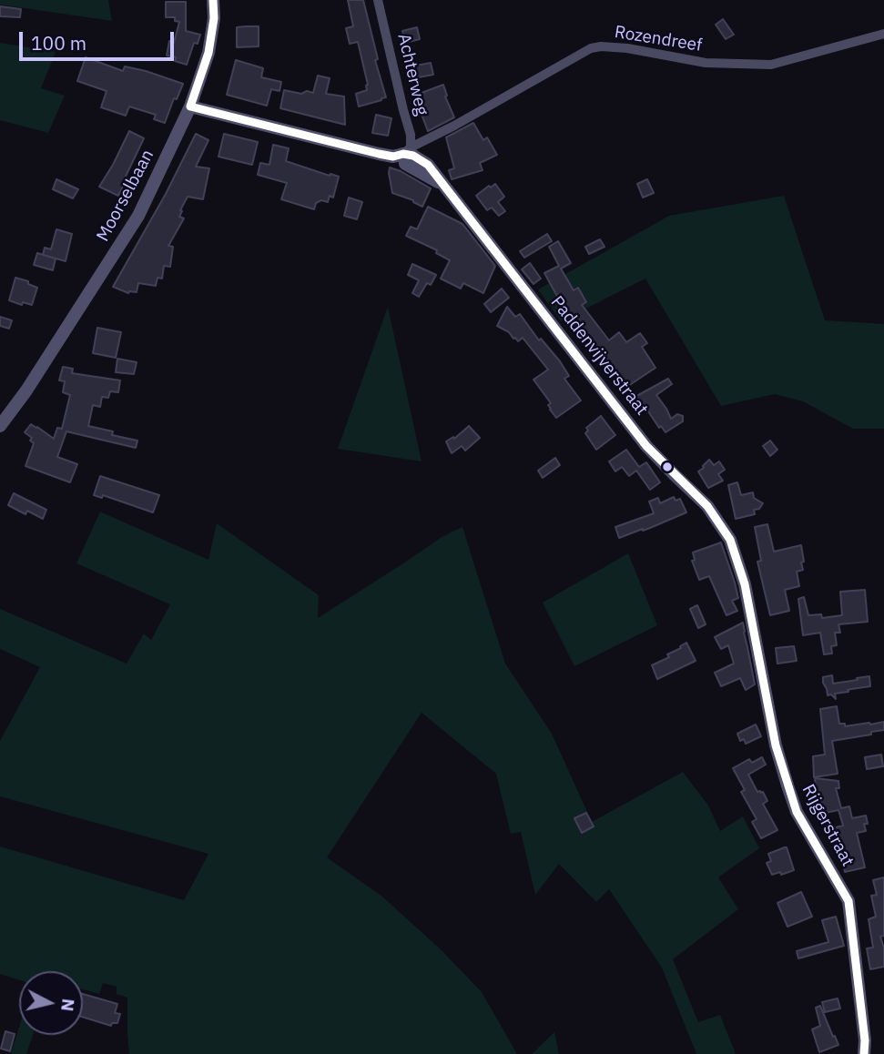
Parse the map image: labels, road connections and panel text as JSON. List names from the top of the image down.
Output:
{
  "streets": {
    "street": [
      "Rozendreef",
      "Achterweg",
      "Moorselbaan",
      "Paddenvijverstraat",
      "Rijgerstraat"
    ]
  },
  "crossings": [
    ["Rozendreef", "Achterweg"],
    ["Rozendreef", "Paddenvijverstraat"],
    ["Achterweg", "Paddenvijverstraat"],
    ["Paddenvijverstraat", "Rijgerstraat"]
  ],
  "scale_bar": "100 m",
  "north": "right"
}
